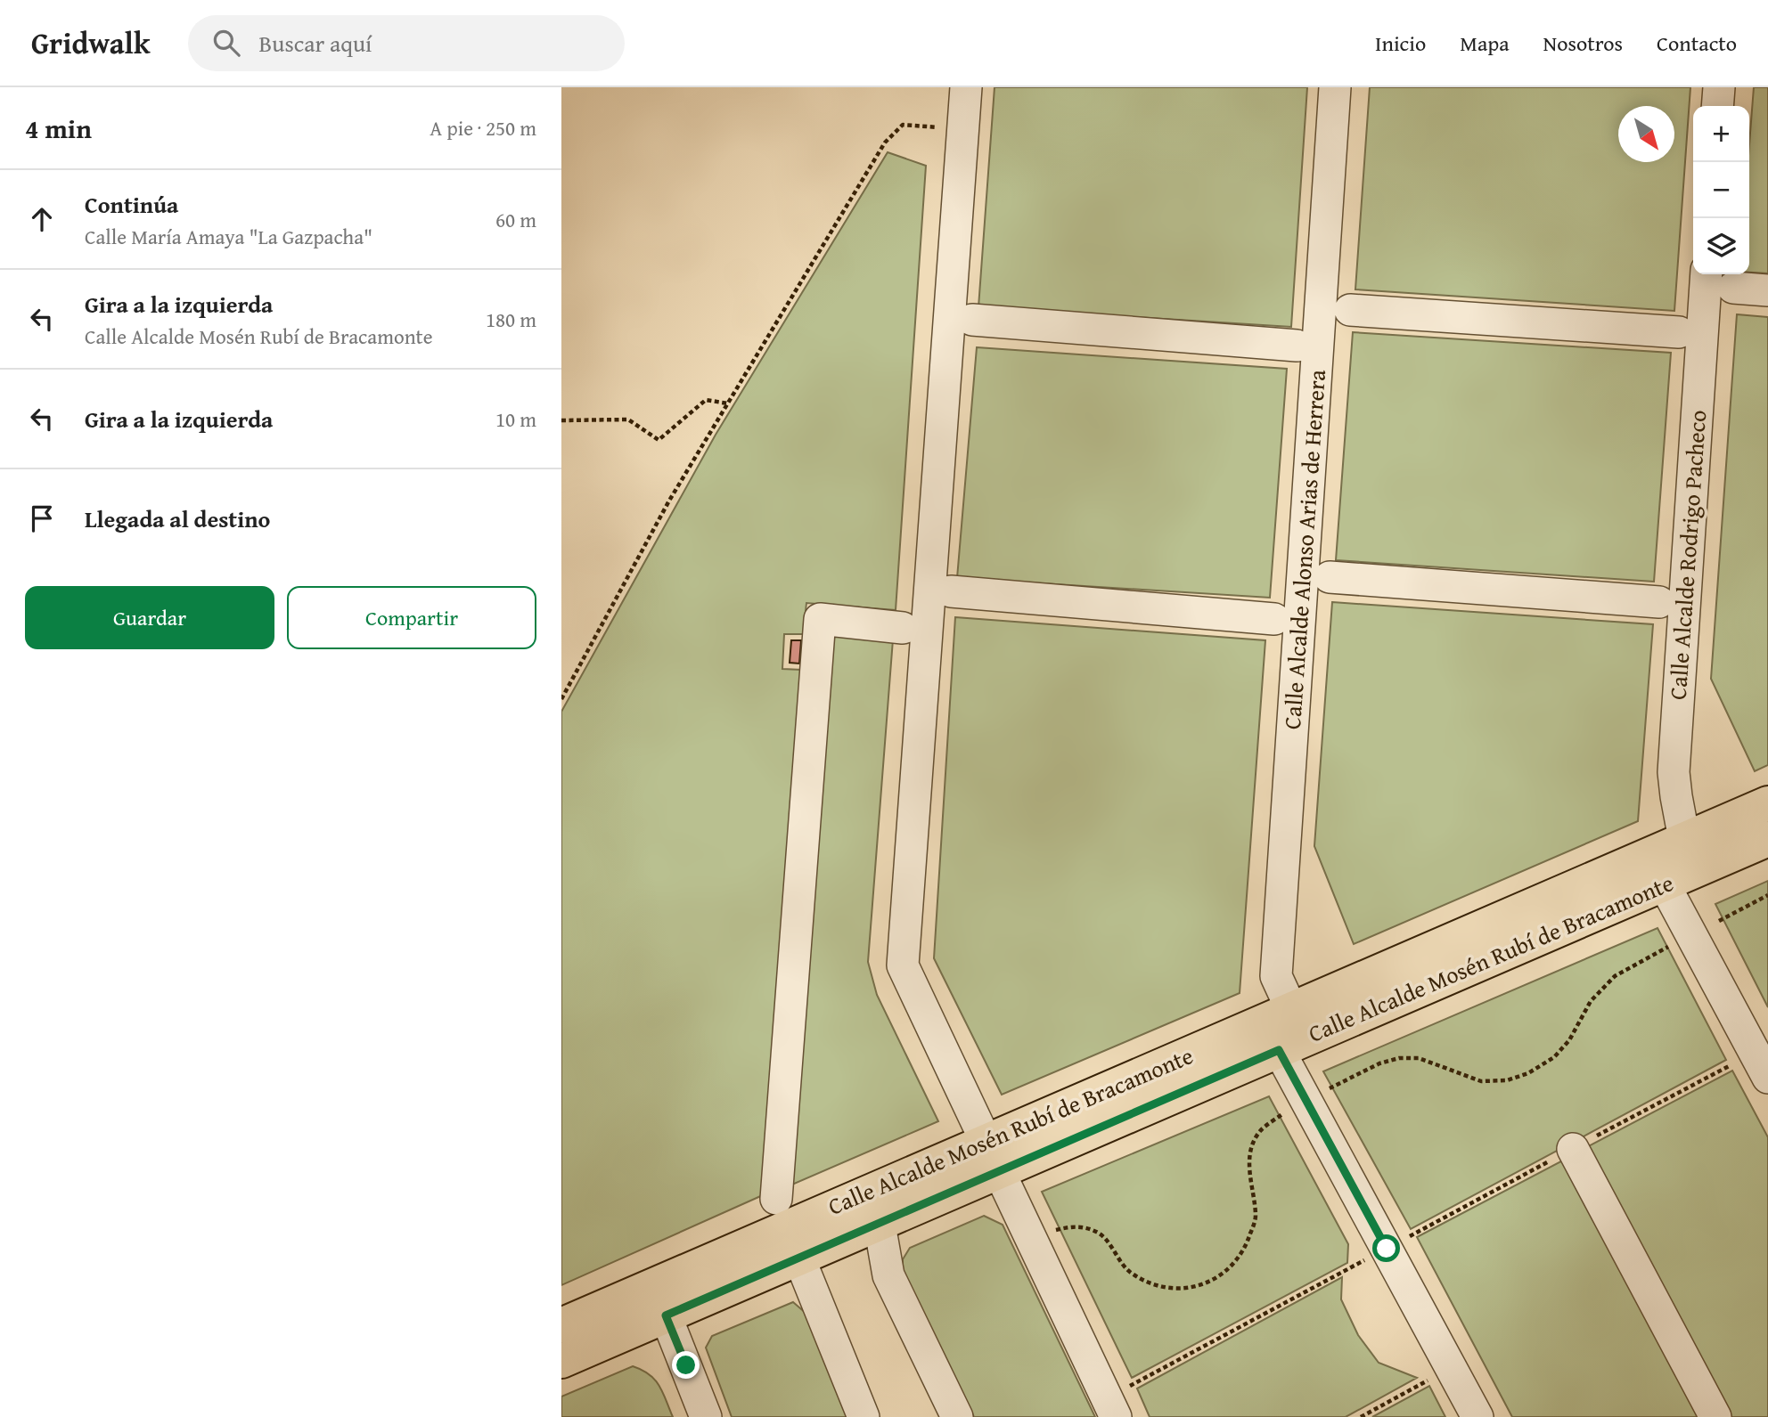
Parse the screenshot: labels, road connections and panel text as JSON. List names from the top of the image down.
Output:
{
  "streets": {
    "main road": ["Calle Alcalde Mosén Rubí de Bracamonte"],
    "street": ["Calle Alcalde Alonso Arias de Herrera", "Calle Alcalde Rodrigo Pacheco"]
  },
  "crossings": [
    ["Calle Alcalde Alonso Arias de Herrera", "Calle Alcalde Mosén Rubí de Bracamonte"],
    ["Calle Alcalde Rodrigo Pacheco", "Calle Alcalde Mosén Rubí de Bracamonte"]
  ],
  "north": "bottom right",
  "page": {
    "header": "Gridwalk",
    "search": "Buscar aquí",
    "nav": [
      "Inicio",
      "Mapa",
      "Nosotros",
      "Contacto"
    ],
    "heading": ["4 min", "A pie · 250 m"],
    "map_buttons": ["+", "−"],
    "list": [
      ["Continúa", "Calle María Amaya \"La Gazpacha\"", "60 m"],
      ["Gira a la izquierda", "Calle Alcalde Mosén Rubí de Bracamonte", "180 m"],
      ["Gira a la izquierda", "10 m"],
      "Llegada al destino"
    ],
    "buttons": ["Guardar", "Compartir"]
  }
}
